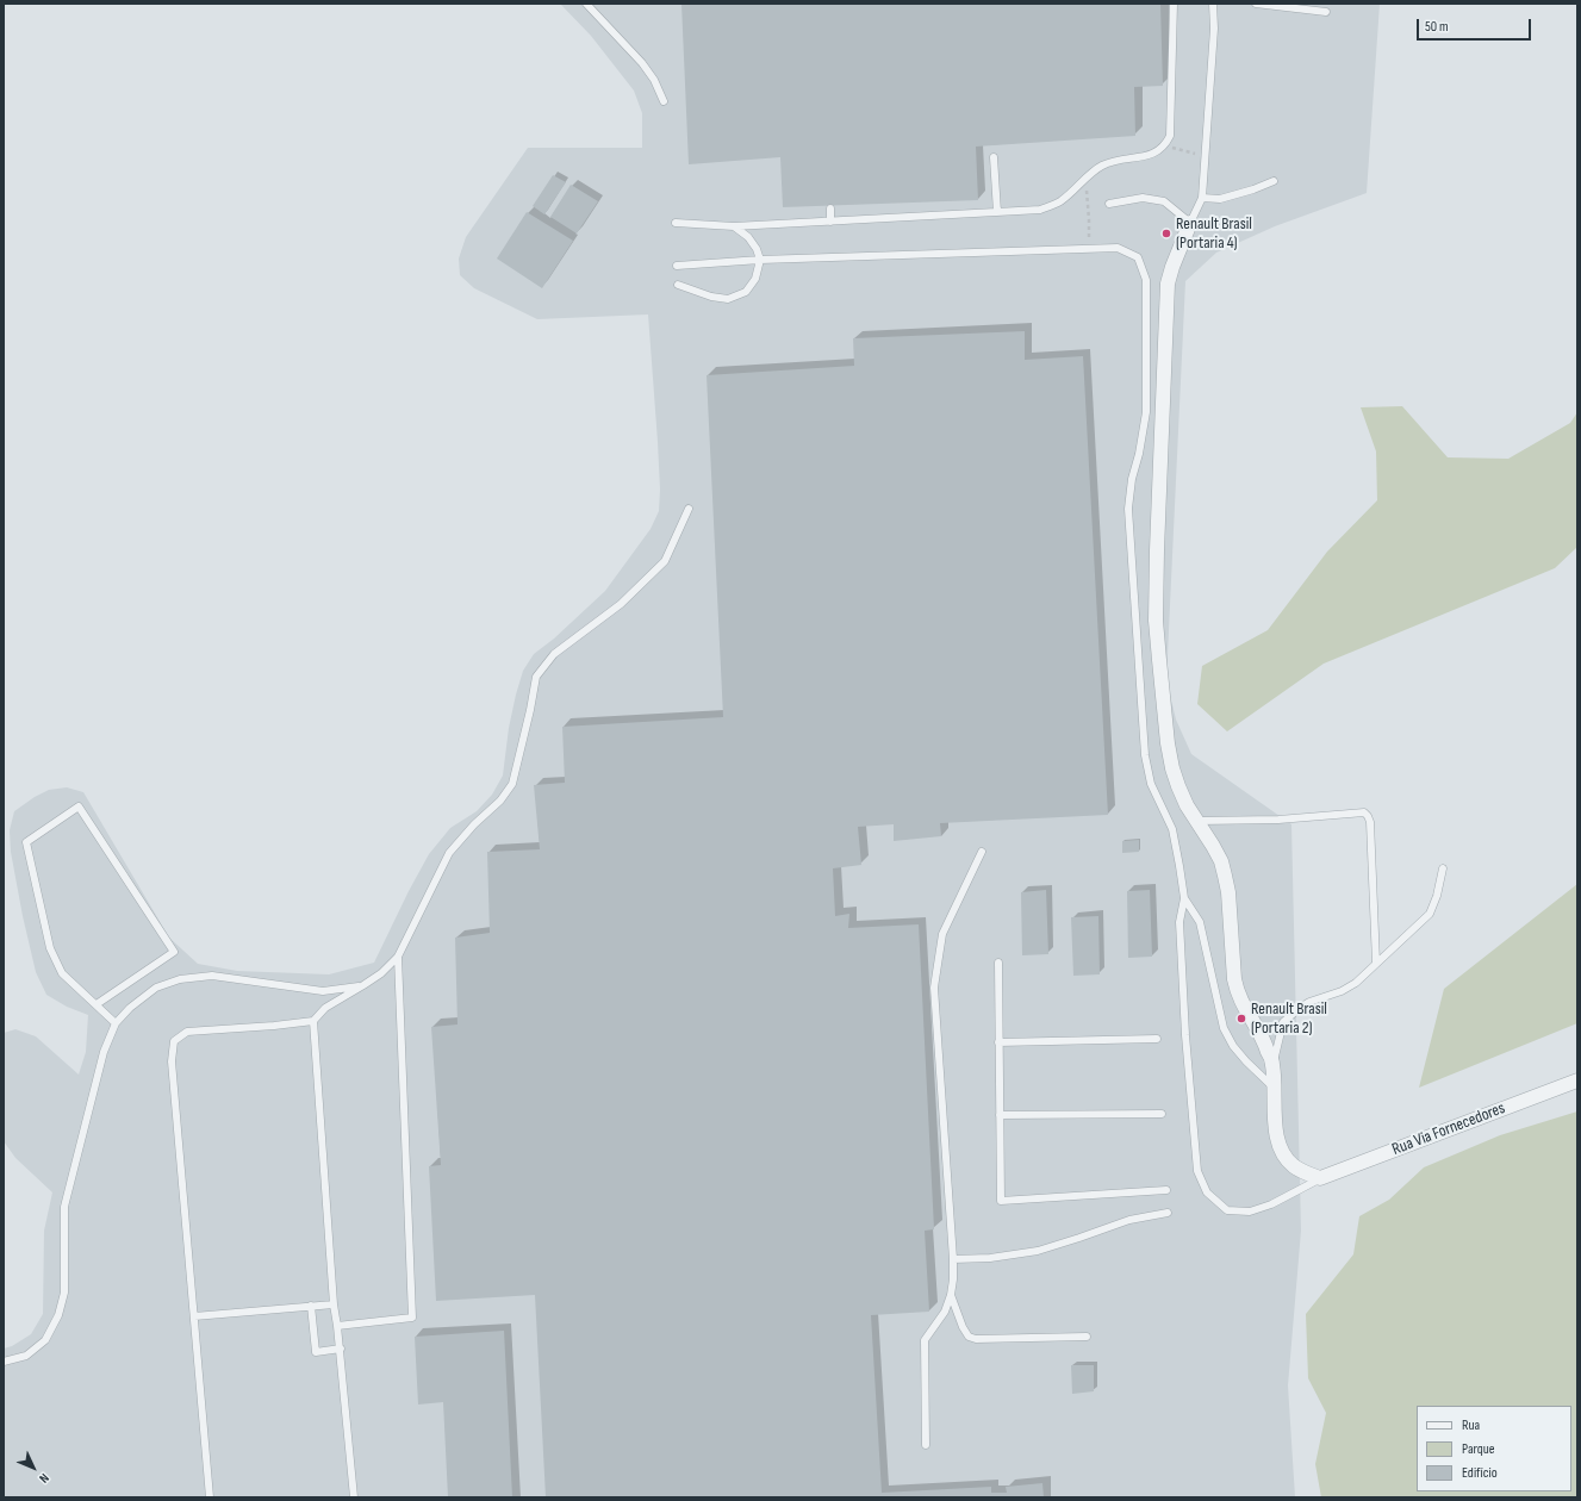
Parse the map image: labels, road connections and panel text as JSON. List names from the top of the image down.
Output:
{
  "streets": {
    "street": ["Rua Via Fornecedores"]
  },
  "places": ["Renault Brasil (Portaria 4)", "Renault Brasil (Portaria 2)"],
  "legend": ["Rua", "Parque", "Edifício"],
  "scale_bar": "50 m",
  "north": "bottom right"
}
